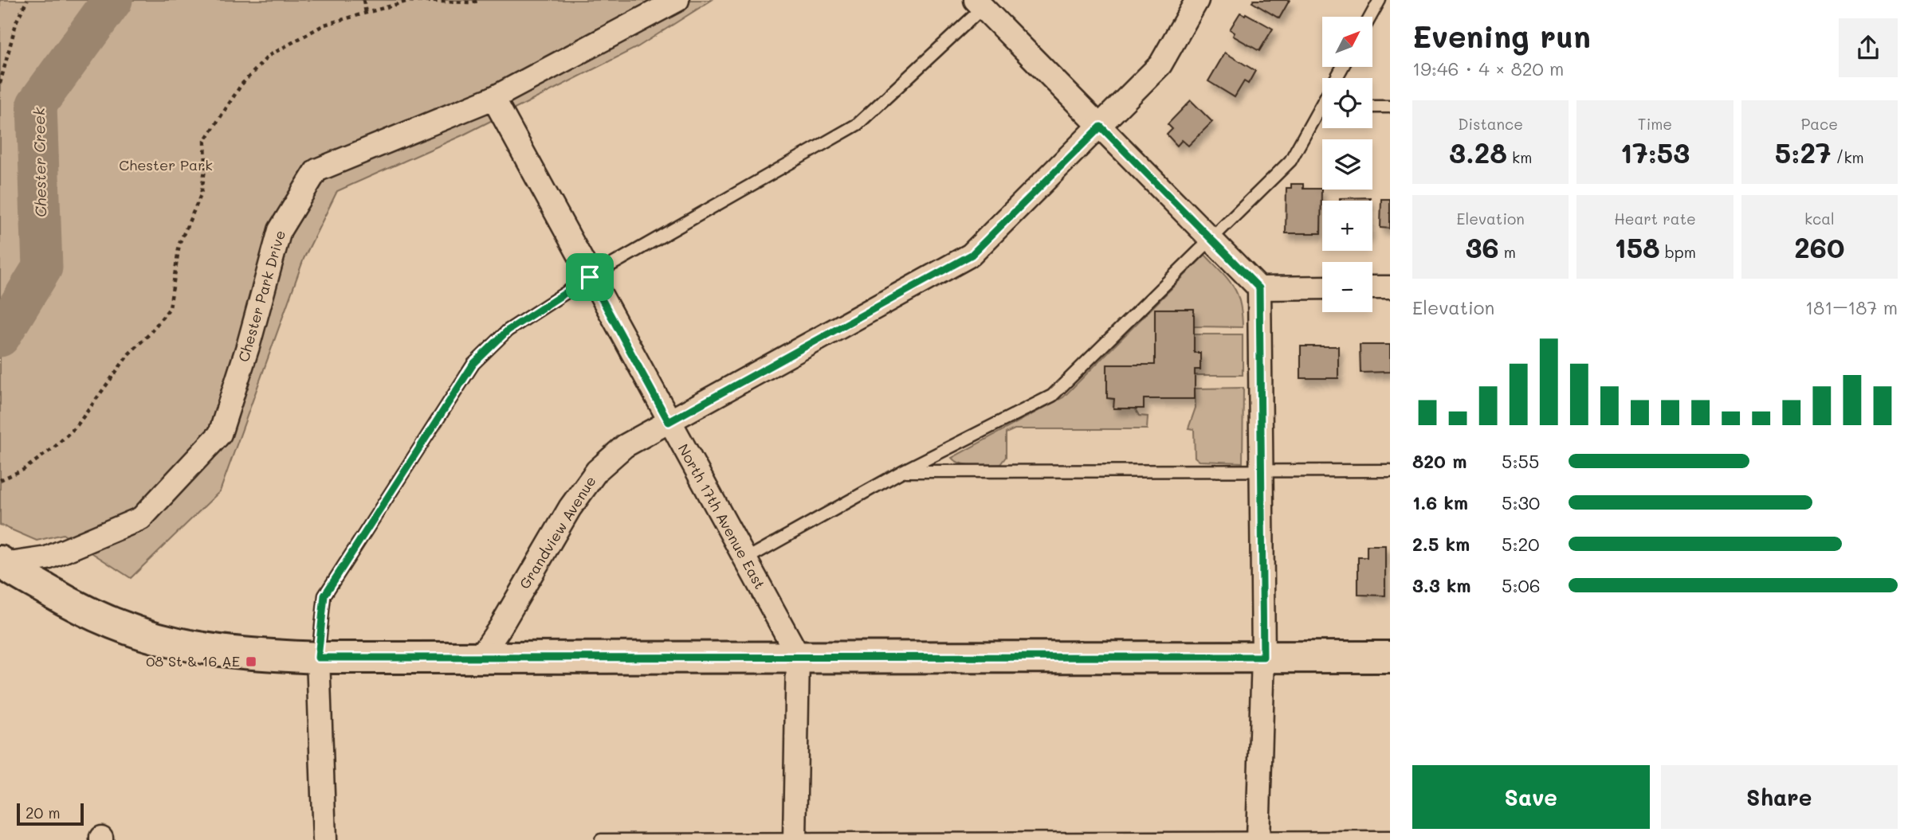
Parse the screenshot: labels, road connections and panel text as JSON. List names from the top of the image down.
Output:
{
  "streets": {
    "street": ["Chester Park Drive", "North 17th Avenue East", "Grandview Avenue"]
  },
  "crossings": [
    ["Chester Park Drive", "North 17th Avenue East"],
    ["North 17th Avenue East", "Grandview Avenue"]
  ],
  "water": ["Chester Creek"],
  "parks": ["Chester Park"],
  "places": {
    "transit": ["08 St & 16 AE"]
  },
  "scale_bar": "20 m",
  "north": "top right",
  "page": {
    "heading": ["Evening run", "19:46 · 4 × 820 m"],
    "map_buttons": ["+", "−"],
    "stats": [
      ["Distance", "3.28 km"],
      ["Time", "17:53"],
      ["Pace", "5:27 /km"],
      ["Elevation", "36 m"],
      ["Heart rate", "158 bpm"],
      ["kcal", "260"]
    ],
    "chart": ["Elevation", "181–187 m"],
    "list": [
      {
        "name": "820 m",
        "note": "5:55"
      },
      {
        "name": "1.6 km",
        "note": "5:30"
      },
      {
        "name": "2.5 km",
        "note": "5:20"
      },
      {
        "name": "3.3 km",
        "note": "5:06"
      }
    ],
    "buttons": ["Save", "Share"],
    "scale": "20 m"
  }
}
